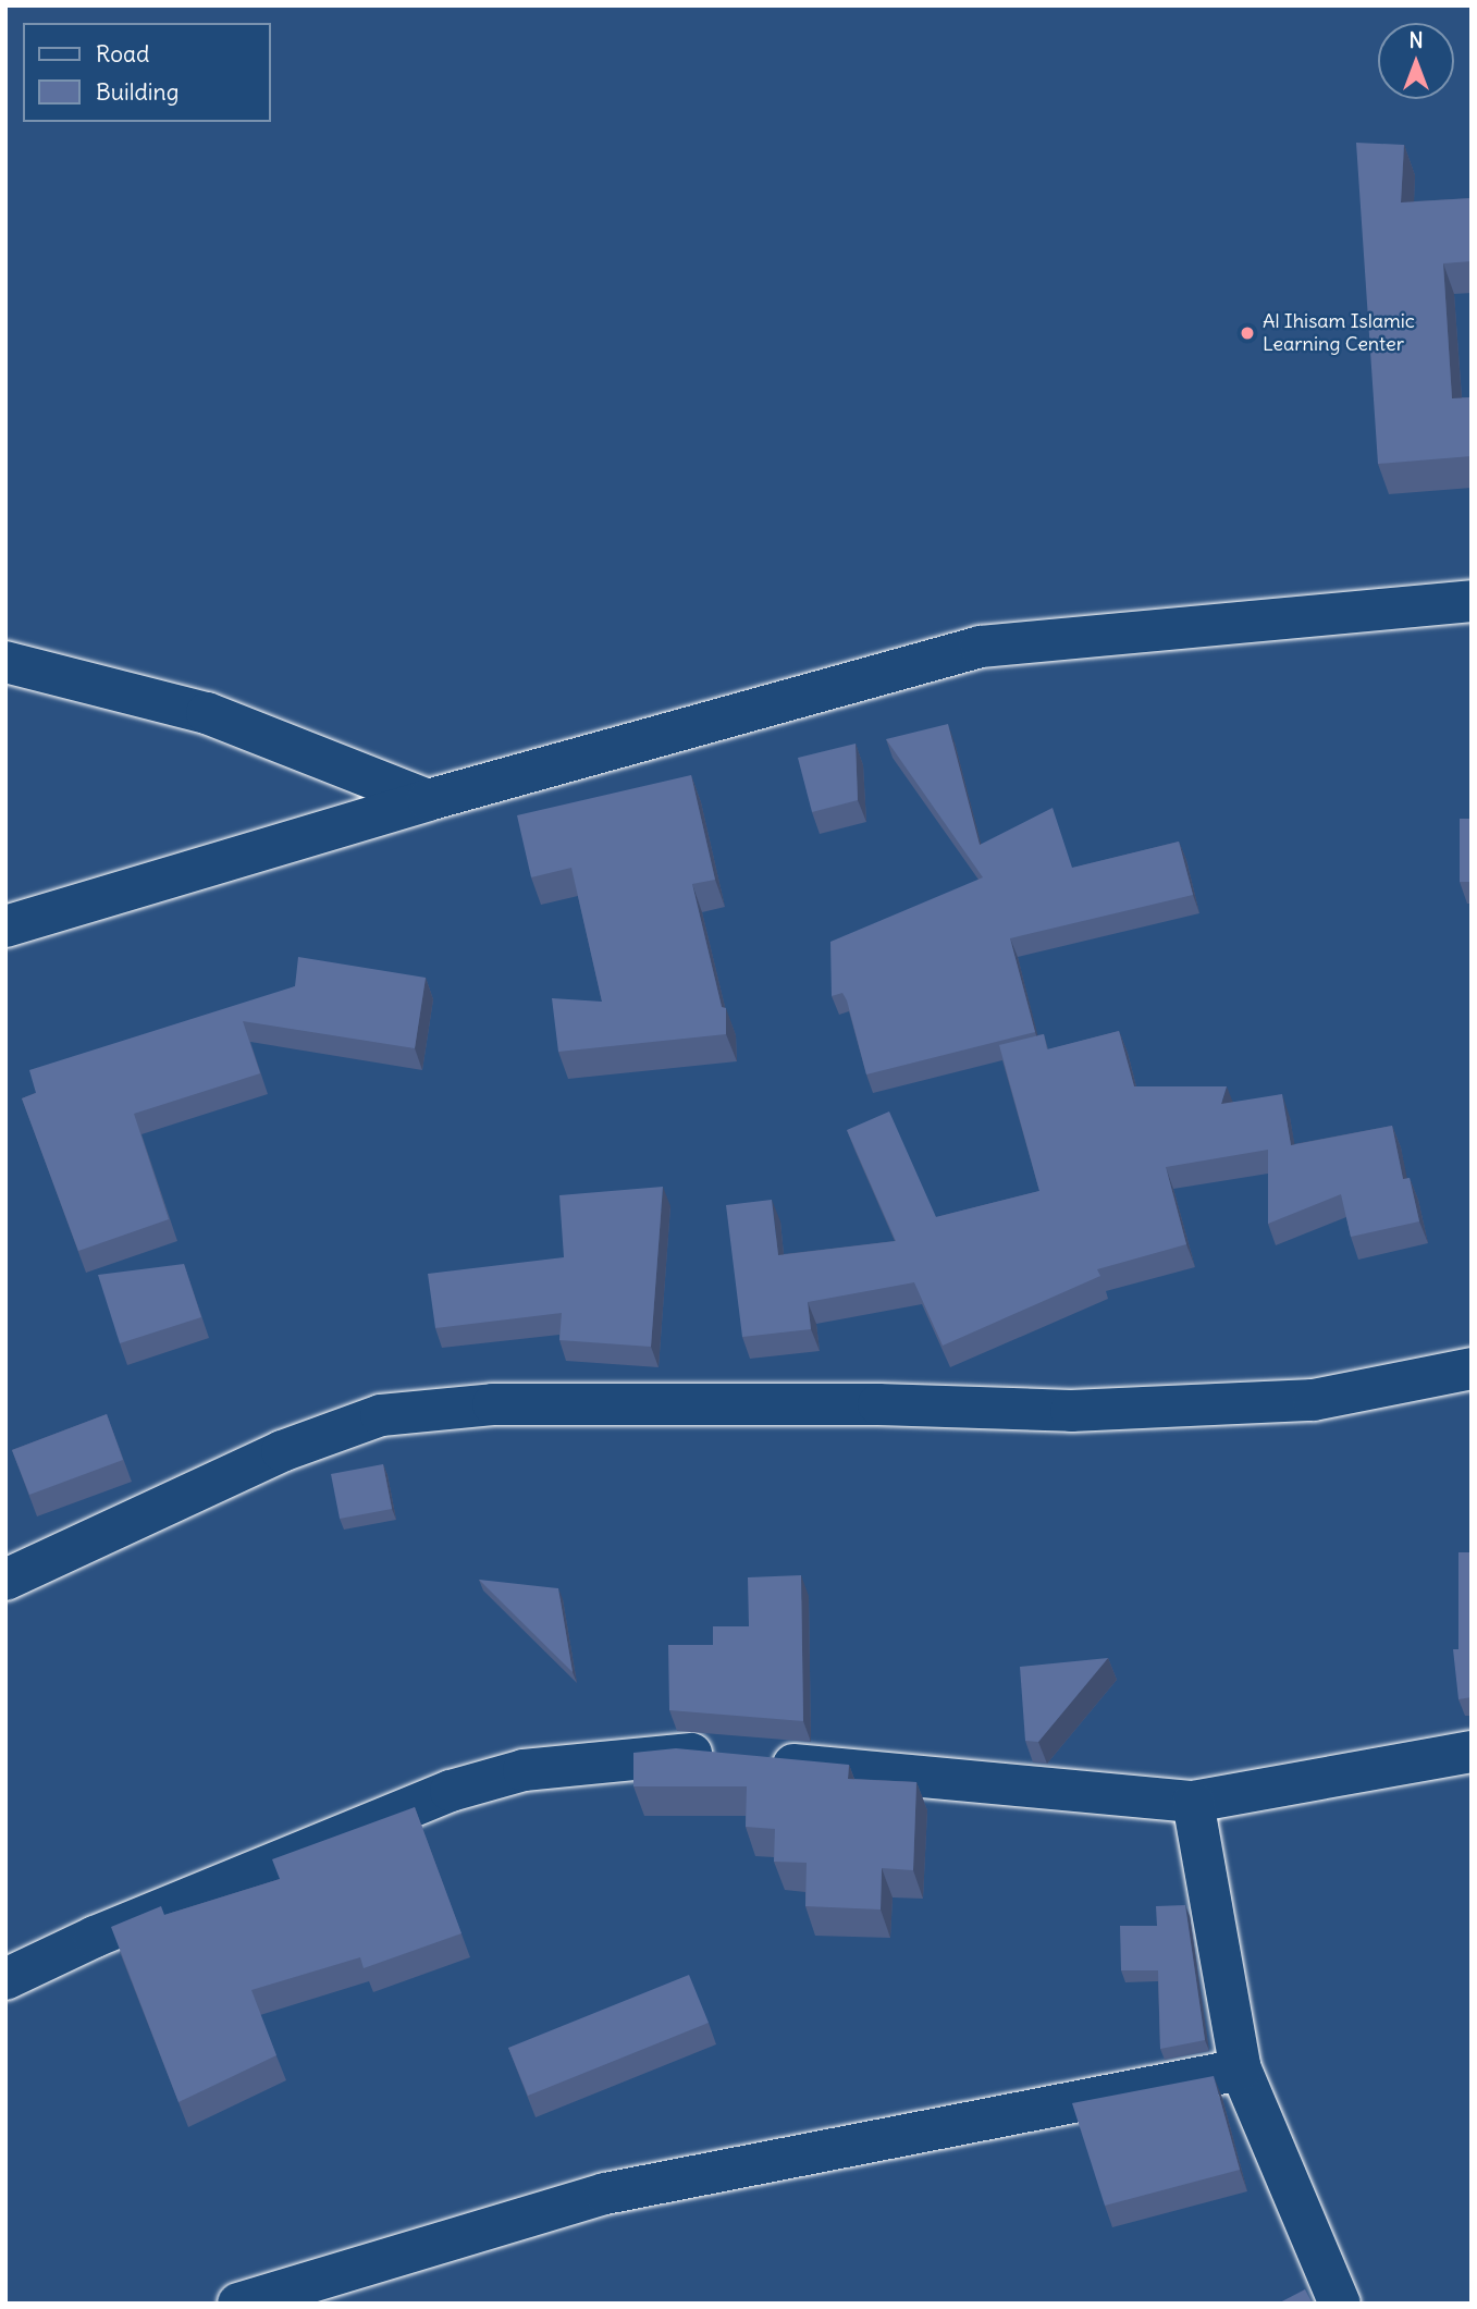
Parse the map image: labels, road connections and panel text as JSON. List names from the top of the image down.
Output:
{
  "places": ["Al Ihisam Islamic Learning Center"],
  "legend": ["Road", "Building"],
  "north": "top"
}
